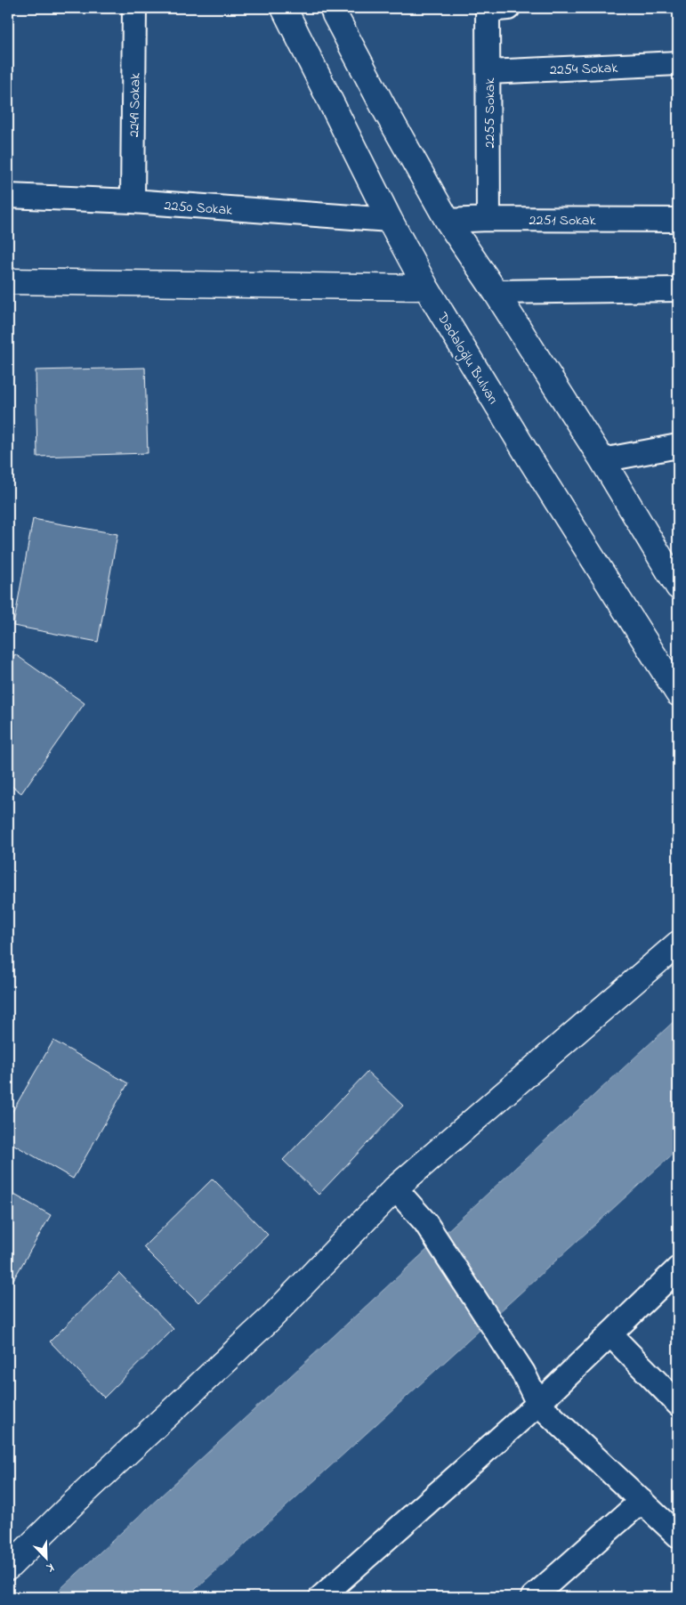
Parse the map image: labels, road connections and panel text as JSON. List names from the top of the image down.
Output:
{
  "streets": {
    "main road": ["Dadaloğlu Bulvarı"],
    "street": [
      "2254 Sokak",
      "2249 Sokak",
      "2255 Sokak",
      "2250 Sokak",
      "2251 Sokak"
    ]
  },
  "crossings": [
    ["2254 Sokak", "2255 Sokak"],
    ["2249 Sokak", "2250 Sokak"],
    ["2255 Sokak", "2251 Sokak"],
    ["2250 Sokak", "Dadaloğlu Bulvarı"]
  ],
  "north": "bottom right"
}
